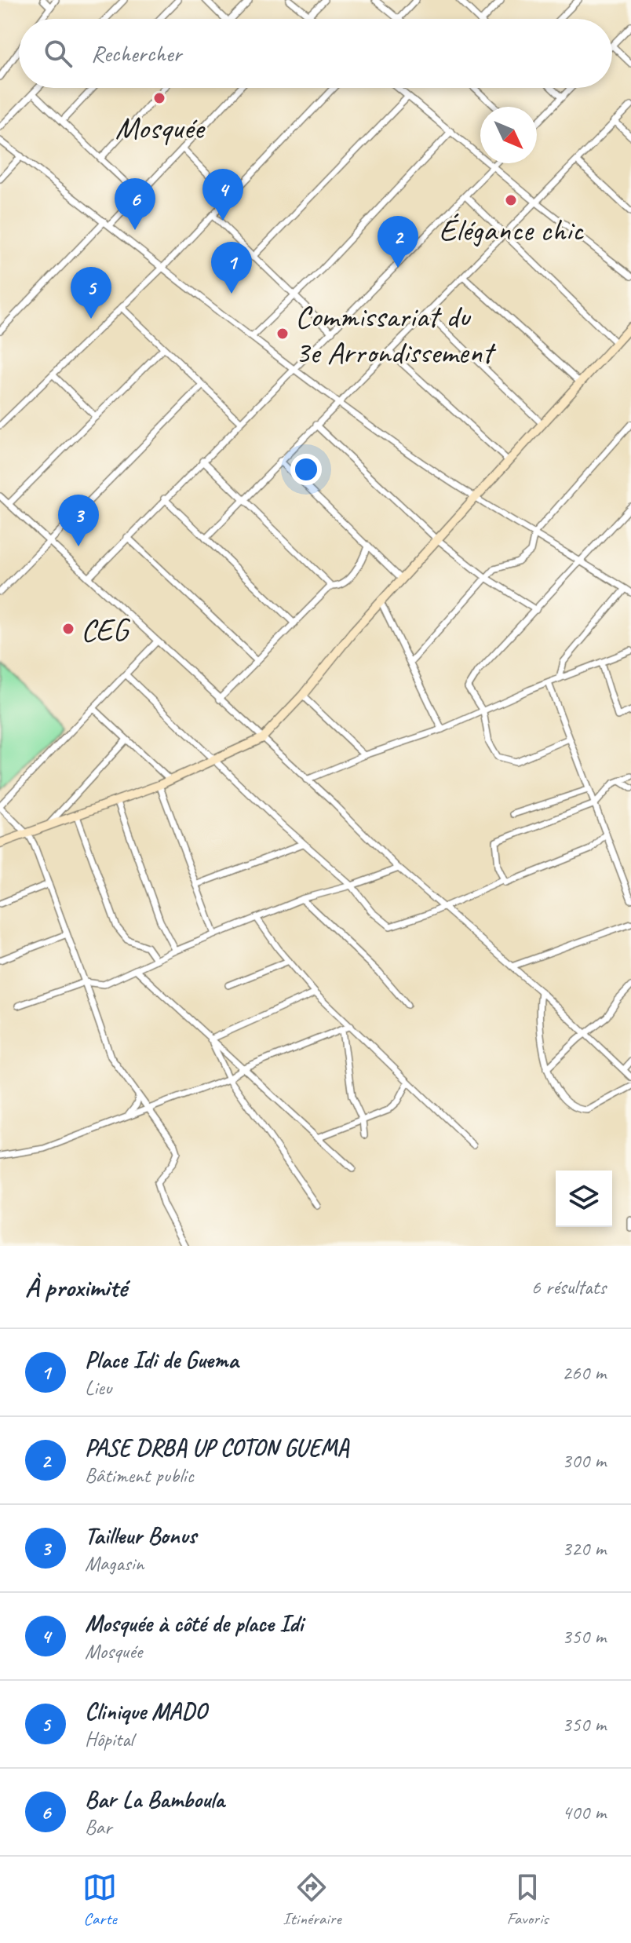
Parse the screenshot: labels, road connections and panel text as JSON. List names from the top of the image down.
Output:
{
  "places": [
    "Mosquée",
    "Élégance chic",
    "Commissariat du 3e Arrondissement",
    "CEG"
  ],
  "north": "bottom right",
  "page": {
    "search": "Rechercher",
    "pins": [
      "4",
      "6",
      "2",
      "1",
      "5",
      "3"
    ],
    "heading": ["À proximité", "6 résultats"],
    "list": [
      {
        "mark": "1",
        "name": "Place Idi de Guema",
        "note": "Lieu",
        "value": "260 m"
      },
      {
        "mark": "2",
        "name": "PASE DRBA UP COTON GUEMA",
        "note": "Bâtiment public",
        "value": "300 m"
      },
      {
        "mark": "3",
        "name": "Tailleur Bonus",
        "note": "Magasin",
        "value": "320 m"
      },
      {
        "mark": "4",
        "name": "Mosquée à côté de place Idi",
        "note": "Mosquée",
        "value": "350 m"
      },
      {
        "mark": "5",
        "name": "Clinique MADO",
        "note": "Hôpital",
        "value": "350 m"
      },
      {
        "mark": "6",
        "name": "Bar La Bamboula",
        "note": "Bar",
        "value": "400 m"
      }
    ],
    "nav": ["Carte", "Itinéraire", "Favoris"]
  }
}
